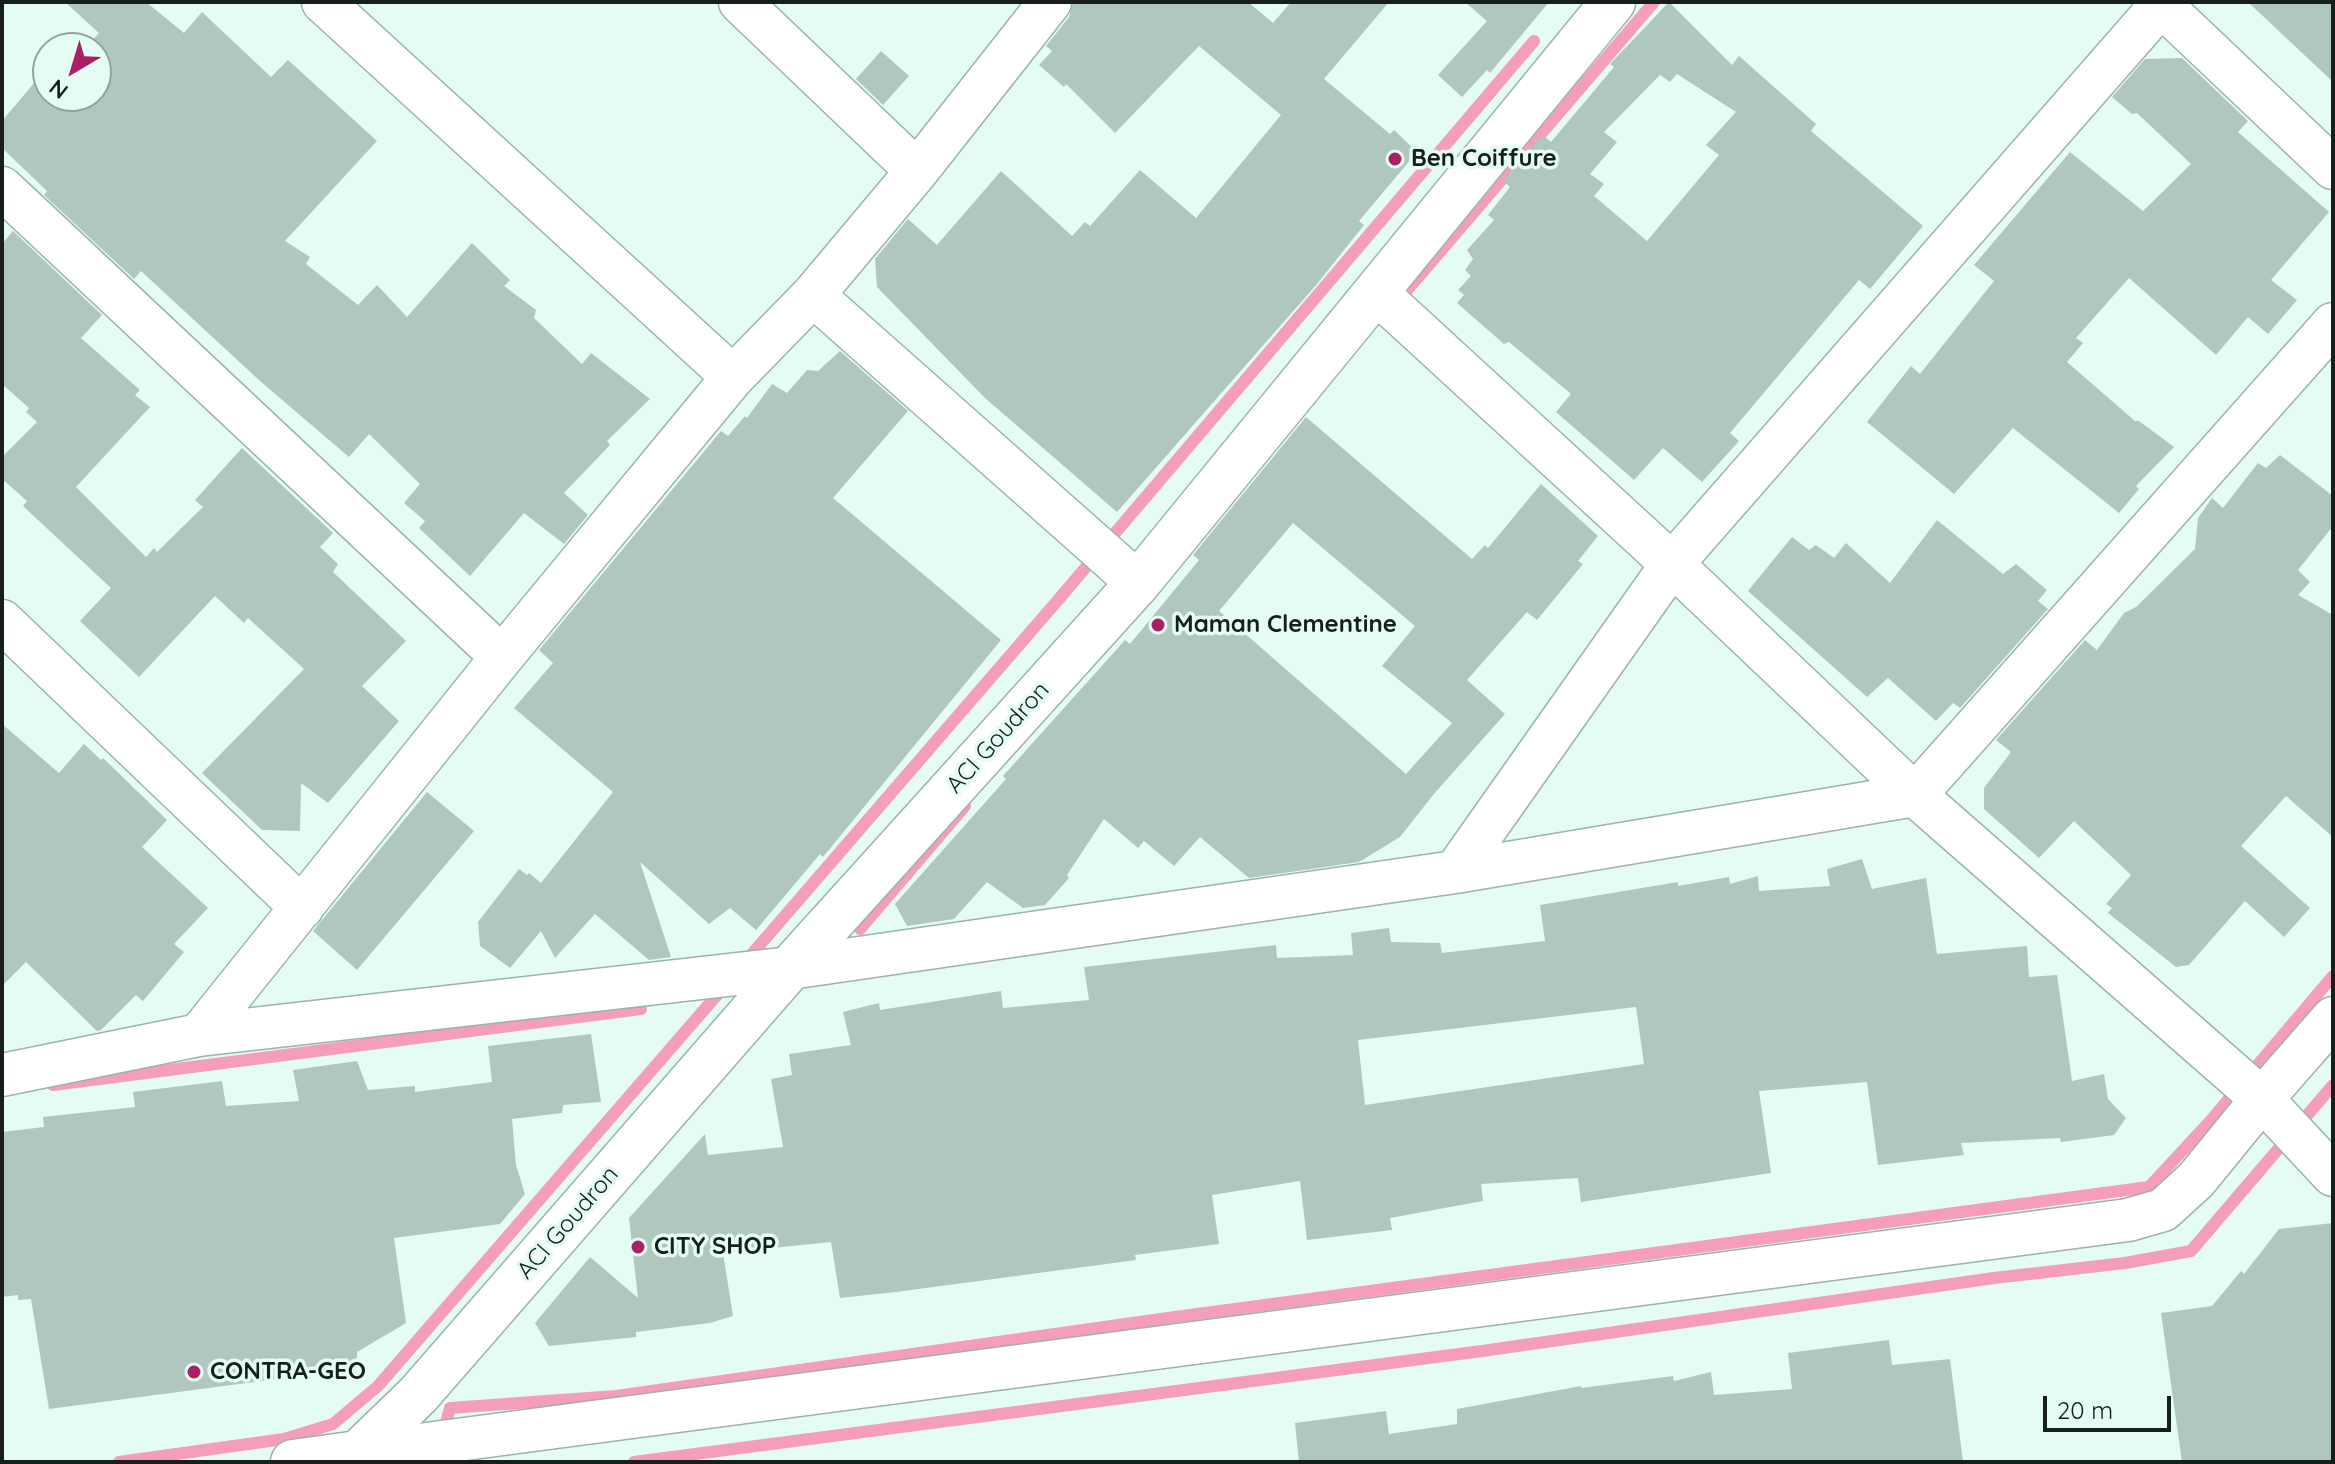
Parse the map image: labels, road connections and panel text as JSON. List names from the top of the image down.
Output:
{
  "streets": {
    "street": ["ACI Goudron"]
  },
  "places": [
    "Ben Coiffure",
    "Maman Clementine",
    "CITY SHOP",
    "CONTRA-GEO"
  ],
  "scale_bar": "20 m",
  "north": "bottom left"
}
